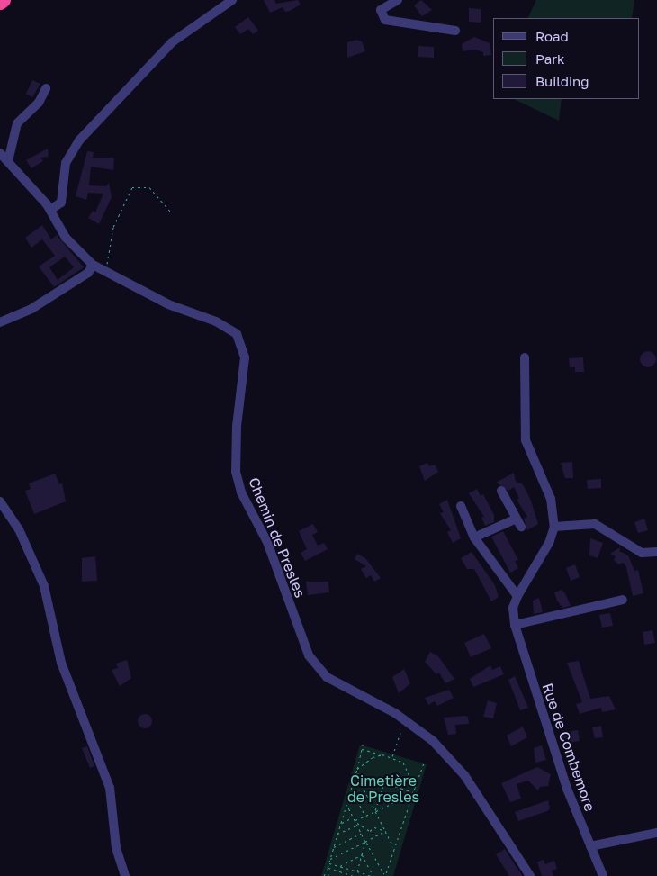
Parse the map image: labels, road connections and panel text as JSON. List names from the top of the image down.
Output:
{
  "streets": {
    "street": ["Chemin de Presles", "Rue de Combemore"]
  },
  "parks": ["Cimetière de Presles"],
  "legend": ["Road", "Park", "Building"]
}
